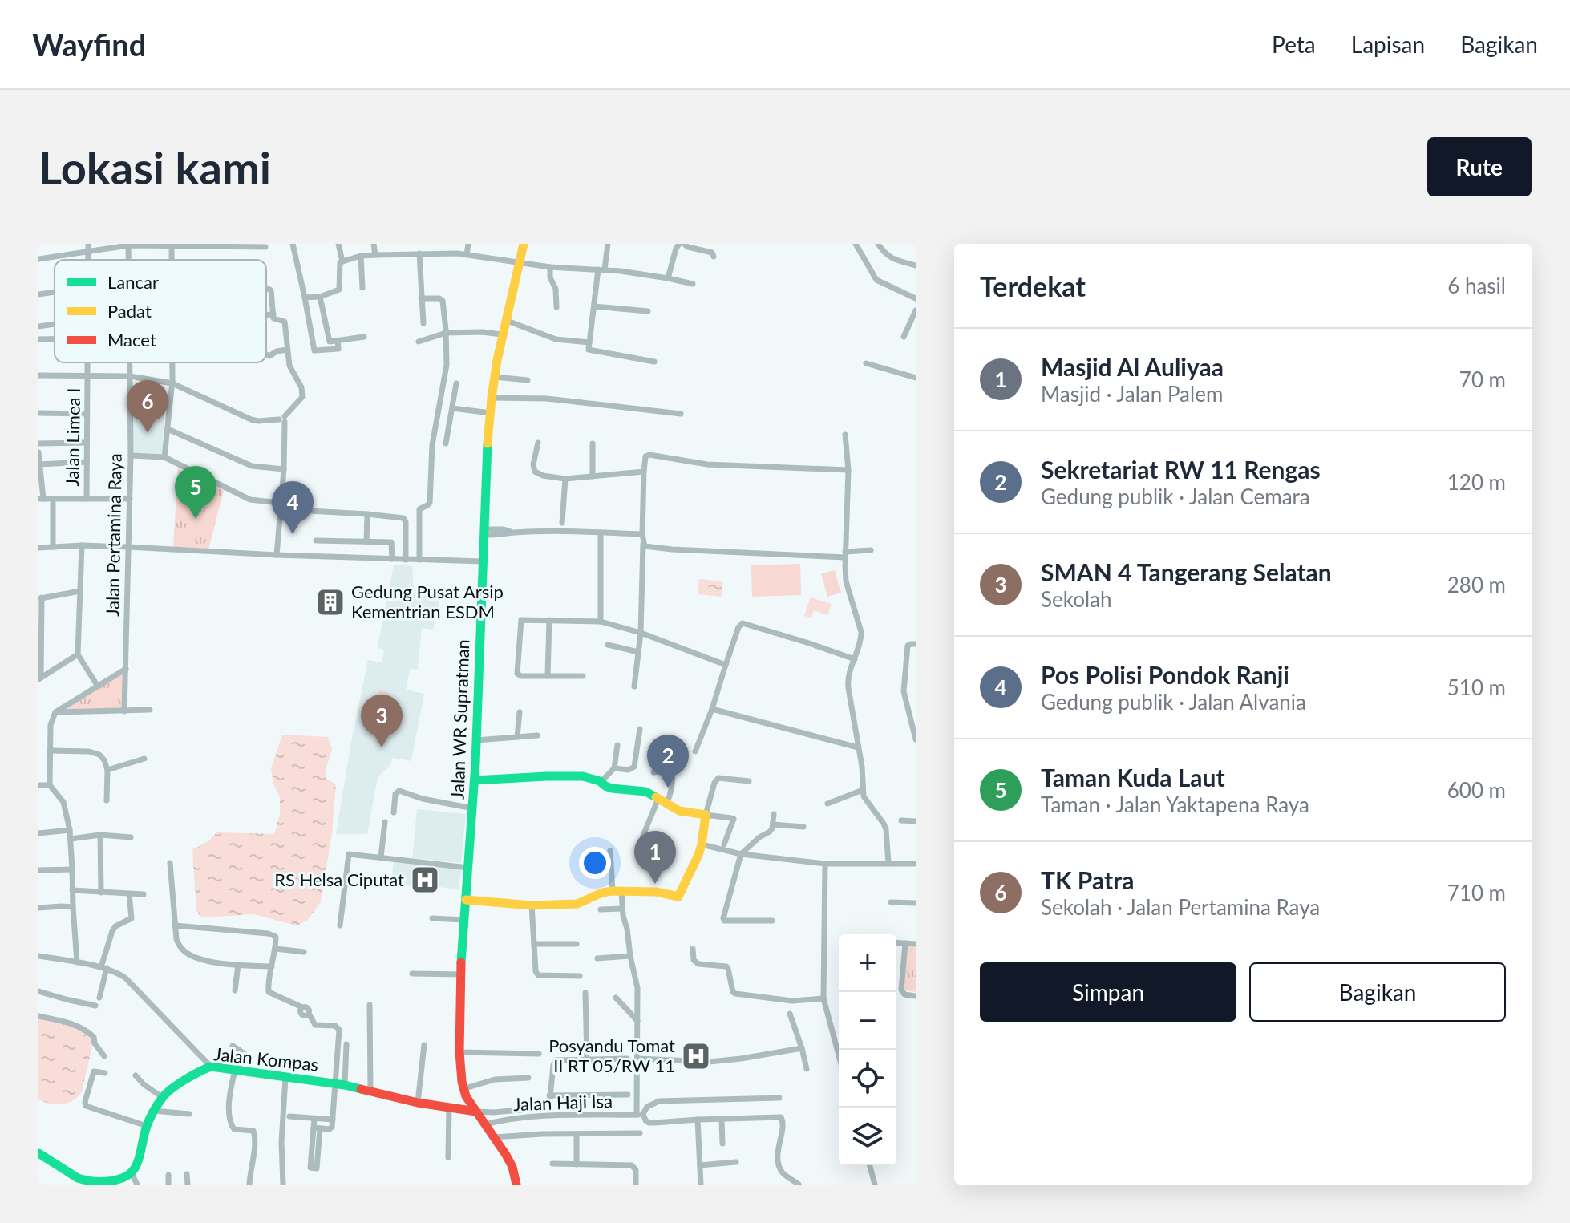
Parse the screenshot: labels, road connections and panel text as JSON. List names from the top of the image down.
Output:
{
  "streets": {
    "street": [
      "Jalan Limea I",
      "Jalan Pertamina Raya",
      "Jalan WR Supratman",
      "Jalan Kompas",
      "Jalan Haji Isa"
    ]
  },
  "crossings": [
    ["Jalan WR Supratman", "Jalan Kompas"],
    ["Jalan WR Supratman", "Jalan Haji Isa"]
  ],
  "places": {
    "building": ["Gedung Pusat Arsip Kementrian ESDM"],
    "hospital": ["RS Helsa Ciputat", "Posyandu Tomat II RT 05/RW 11"]
  },
  "legend": ["Lancar", "Padat", "Macet"],
  "page": {
    "header": "Wayfind",
    "nav": ["Peta", "Lapisan", "Bagikan"],
    "buttons": [
      "Rute",
      ["Simpan", "Bagikan"]
    ],
    "title": "Lokasi kami",
    "heading": ["Terdekat", "6 hasil"],
    "list": [
      {
        "mark": "1",
        "name": "Masjid Al Auliyaa",
        "note": "Masjid · Jalan Palem",
        "value": "70 m"
      },
      {
        "mark": "2",
        "name": "Sekretariat RW 11 Rengas",
        "note": "Gedung publik · Jalan Cemara",
        "value": "120 m"
      },
      {
        "mark": "3",
        "name": "SMAN 4 Tangerang Selatan",
        "note": "Sekolah",
        "value": "280 m"
      },
      {
        "mark": "4",
        "name": "Pos Polisi Pondok Ranji",
        "note": "Gedung publik · Jalan Alvania",
        "value": "510 m"
      },
      {
        "mark": "5",
        "name": "Taman Kuda Laut",
        "note": "Taman · Jalan Yaktapena Raya",
        "value": "600 m"
      },
      {
        "mark": "6",
        "name": "TK Patra",
        "note": "Sekolah · Jalan Pertamina Raya",
        "value": "710 m"
      }
    ],
    "pins": [
      "6",
      "5",
      "4",
      "3",
      "2",
      "1"
    ],
    "map_buttons": ["+", "−"]
  }
}
